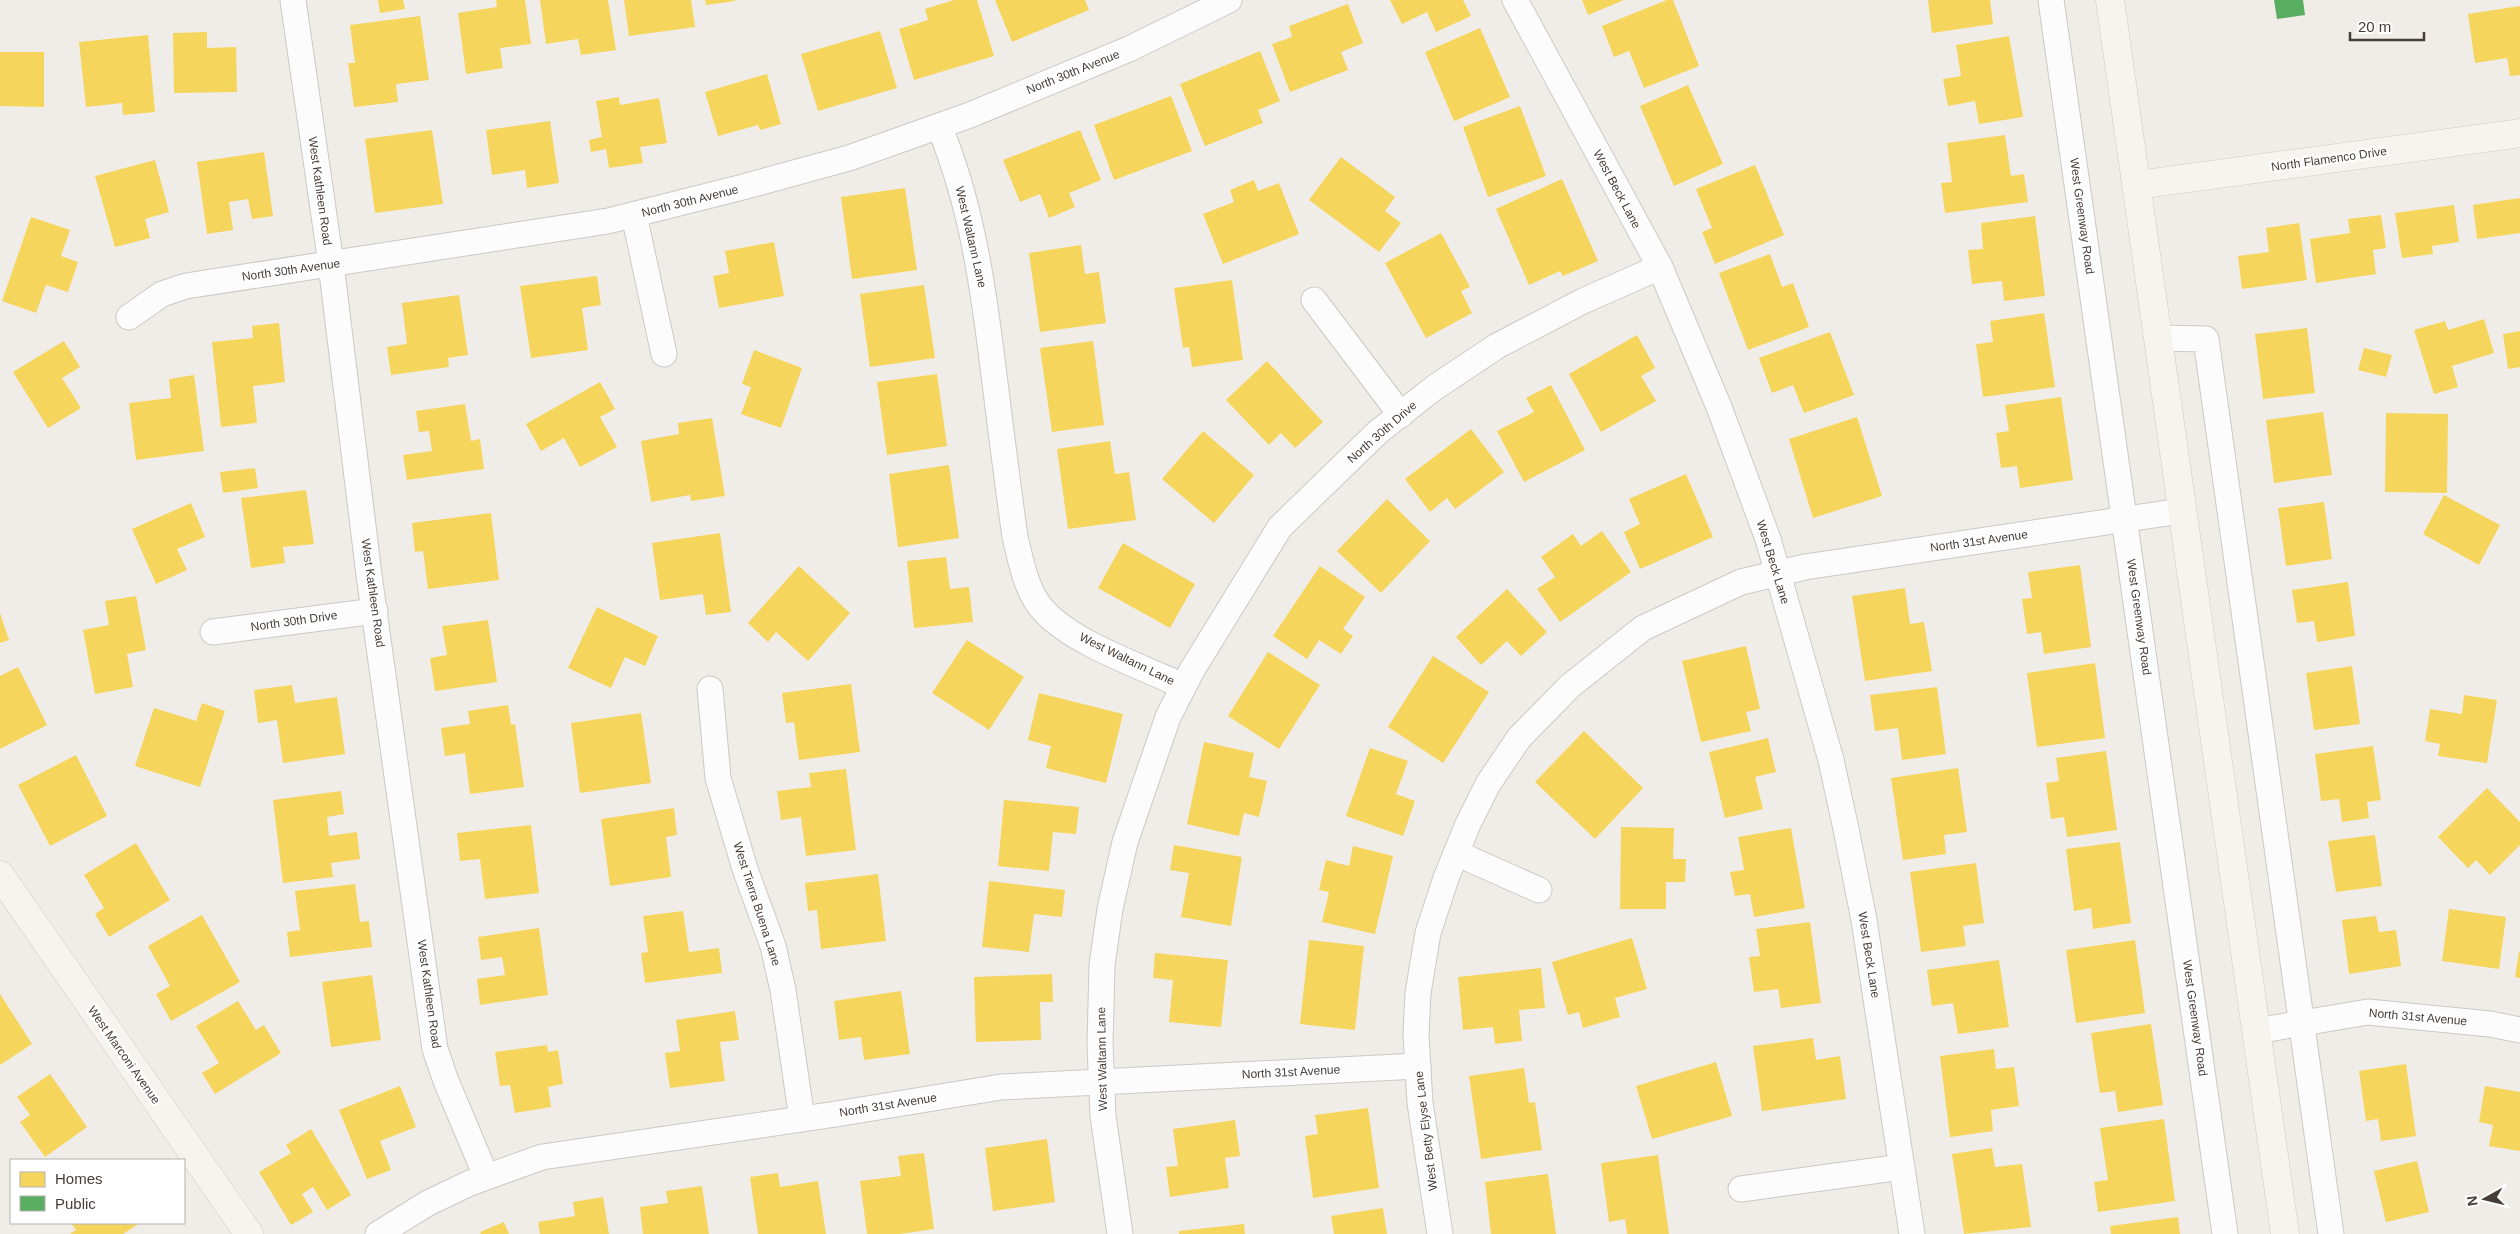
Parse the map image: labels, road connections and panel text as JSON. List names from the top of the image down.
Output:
{
  "streets": {
    "main road": ["North Flamenco Drive", "West Marconi Avenue"],
    "street": [
      "North 30th Avenue",
      "West Beck Lane",
      "West Kathleen Road",
      "West Greenway Road",
      "West Waltann Lane",
      "North 30th Drive",
      "North 31st Avenue",
      "West Tierra Buena Lane",
      "West Betty Elyse Lane"
    ]
  },
  "crossings": [
    ["North 30th Avenue", "West Kathleen Road"],
    ["North 30th Avenue", "West Waltann Lane"],
    ["West Beck Lane", "North 30th Drive"],
    ["West Beck Lane", "North 31st Avenue"],
    ["West Beck Lane", "West Betty Elyse Lane"],
    ["West Kathleen Road", "North 30th Drive"],
    ["West Kathleen Road", "North 31st Avenue"],
    ["West Greenway Road", "North 31st Avenue"],
    ["West Waltann Lane", "North 30th Drive"],
    ["West Waltann Lane", "North 31st Avenue"],
    ["North 31st Avenue", "West Tierra Buena Lane"],
    ["North 31st Avenue", "West Betty Elyse Lane"]
  ],
  "legend": ["Homes", "Public"],
  "scale_bar": "20 m",
  "north": "left"
}
